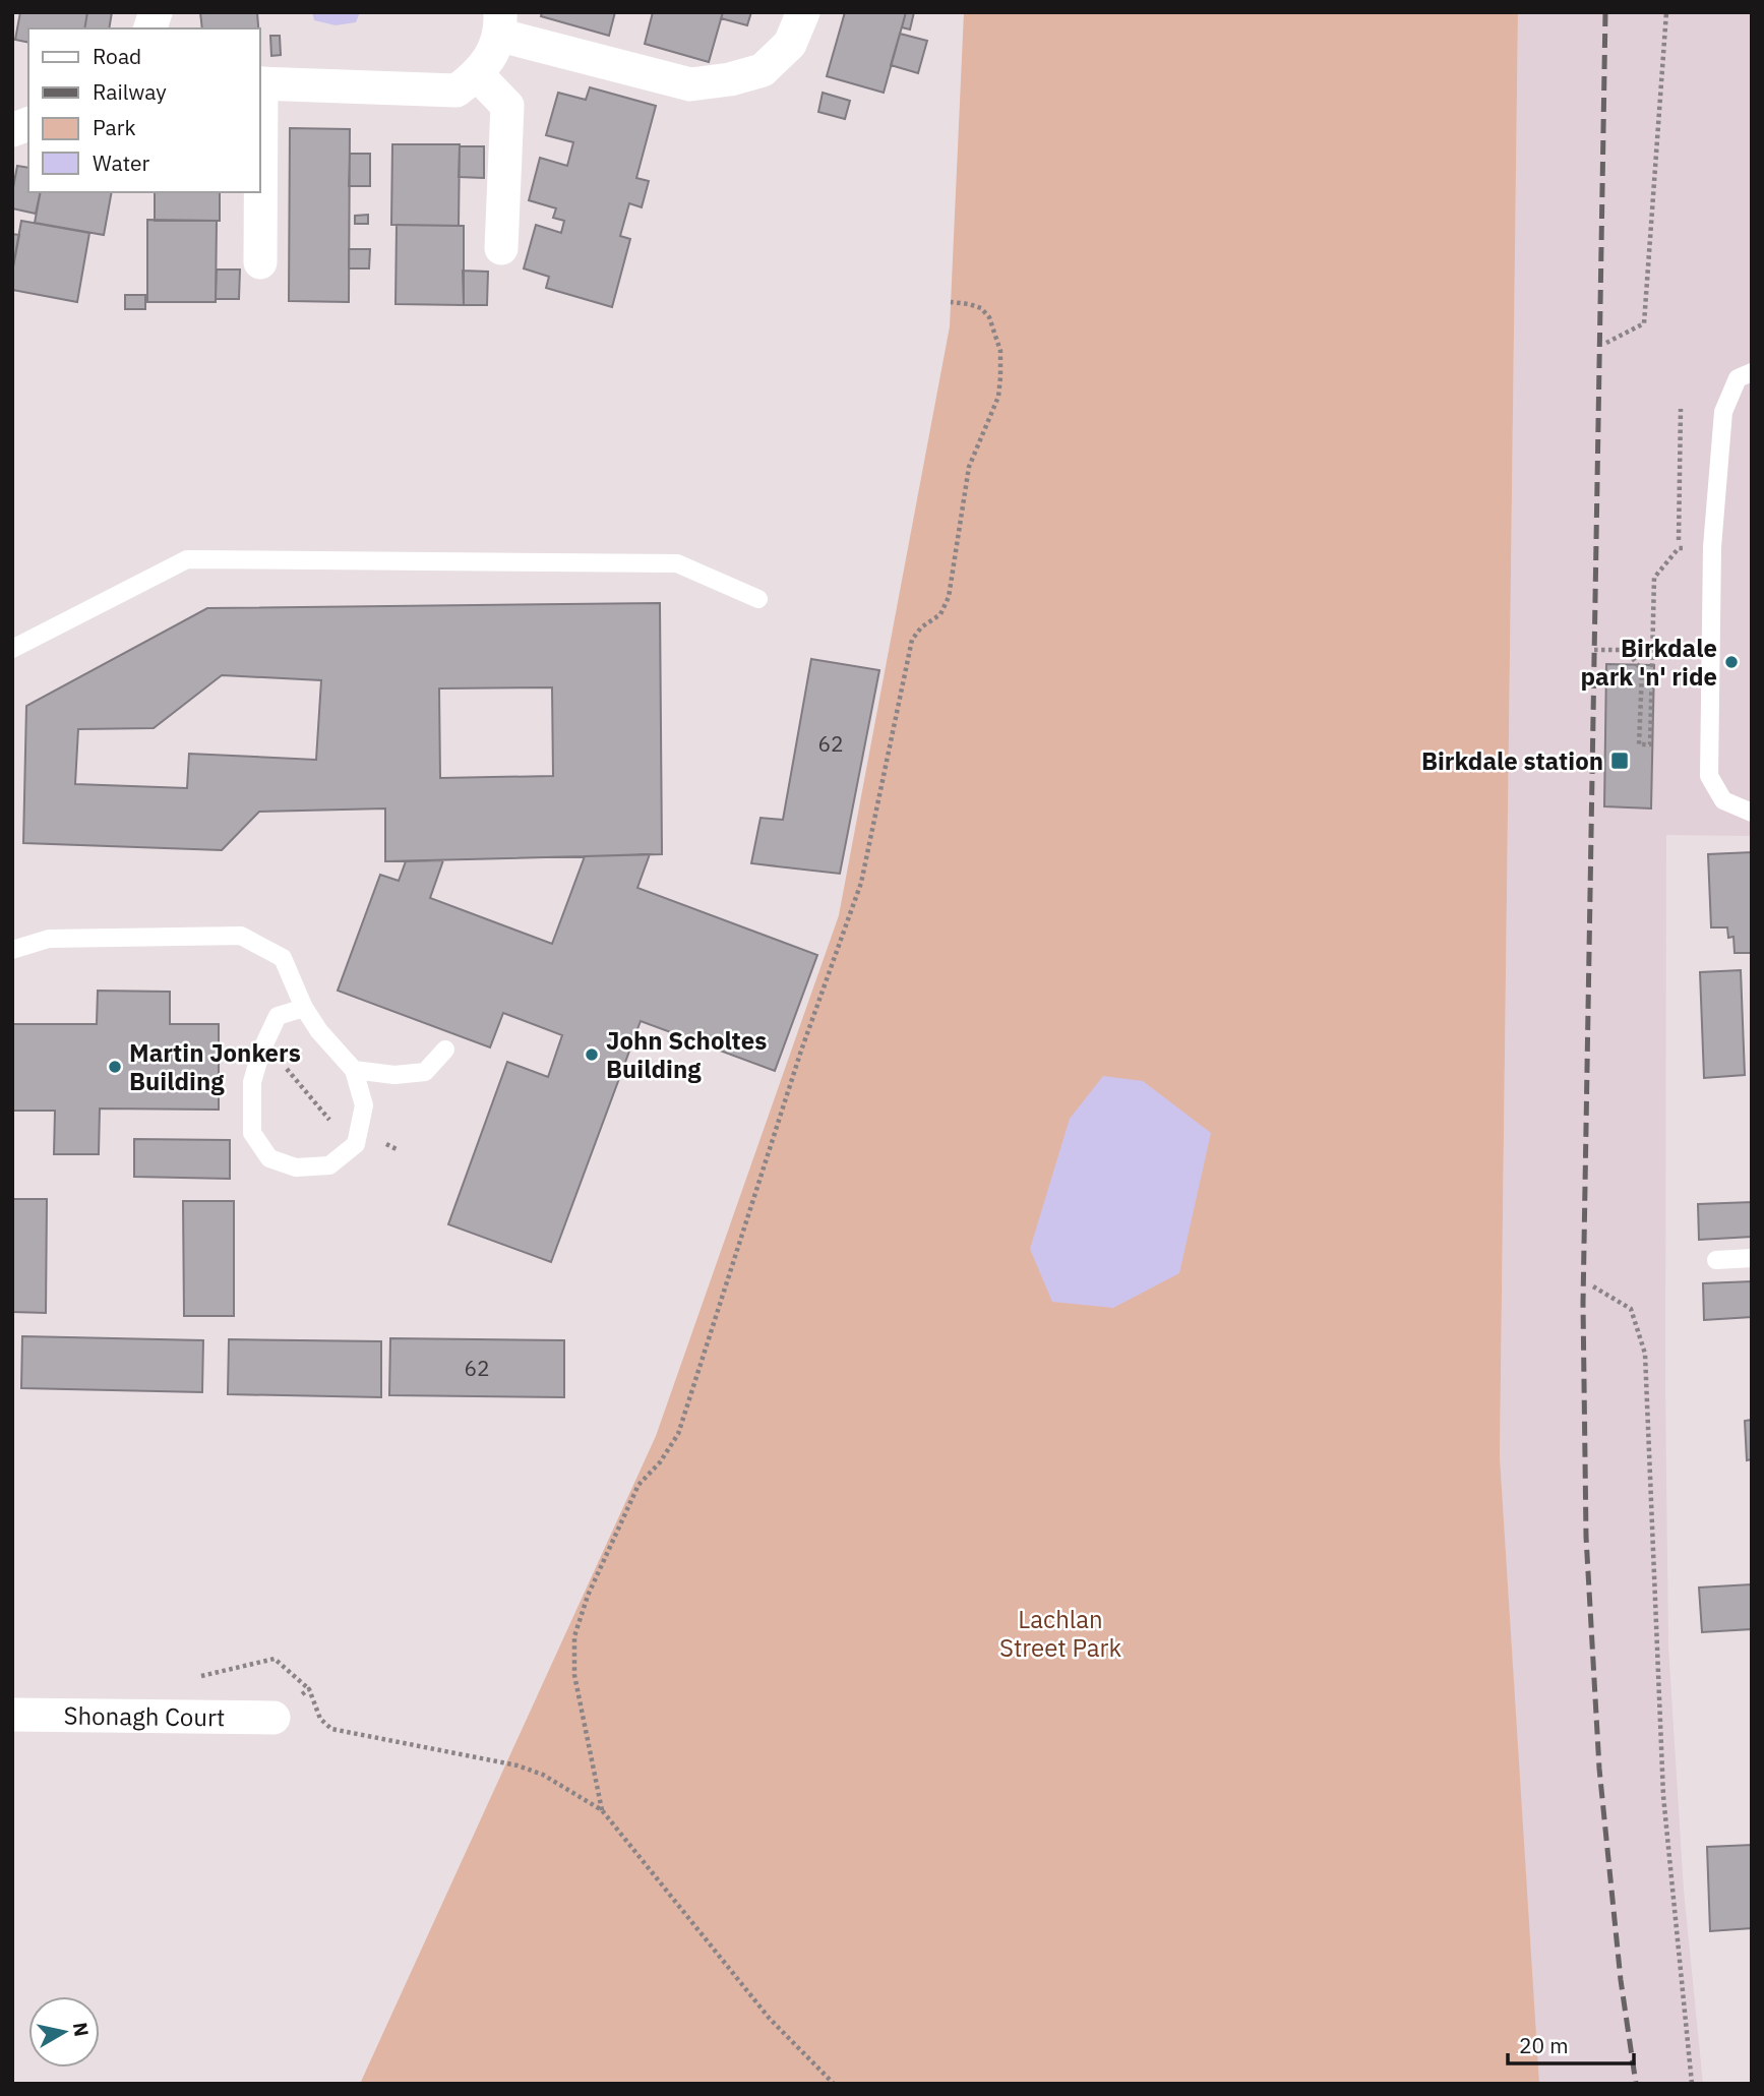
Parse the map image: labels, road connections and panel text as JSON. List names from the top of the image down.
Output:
{
  "streets": {
    "street": ["Shonagh Court"]
  },
  "parks": ["Lachlan Street Park"],
  "places": {
    "other": ["Birkdale park 'n' ride", "John Scholtes Building", "Martin Jonkers Building"],
    "transit": ["Birkdale station"]
  },
  "house_numbers": ["62", "62"],
  "legend": [
    "Road",
    "Railway",
    "Park",
    "Water"
  ],
  "scale_bar": "20 m",
  "north": "right"
}
